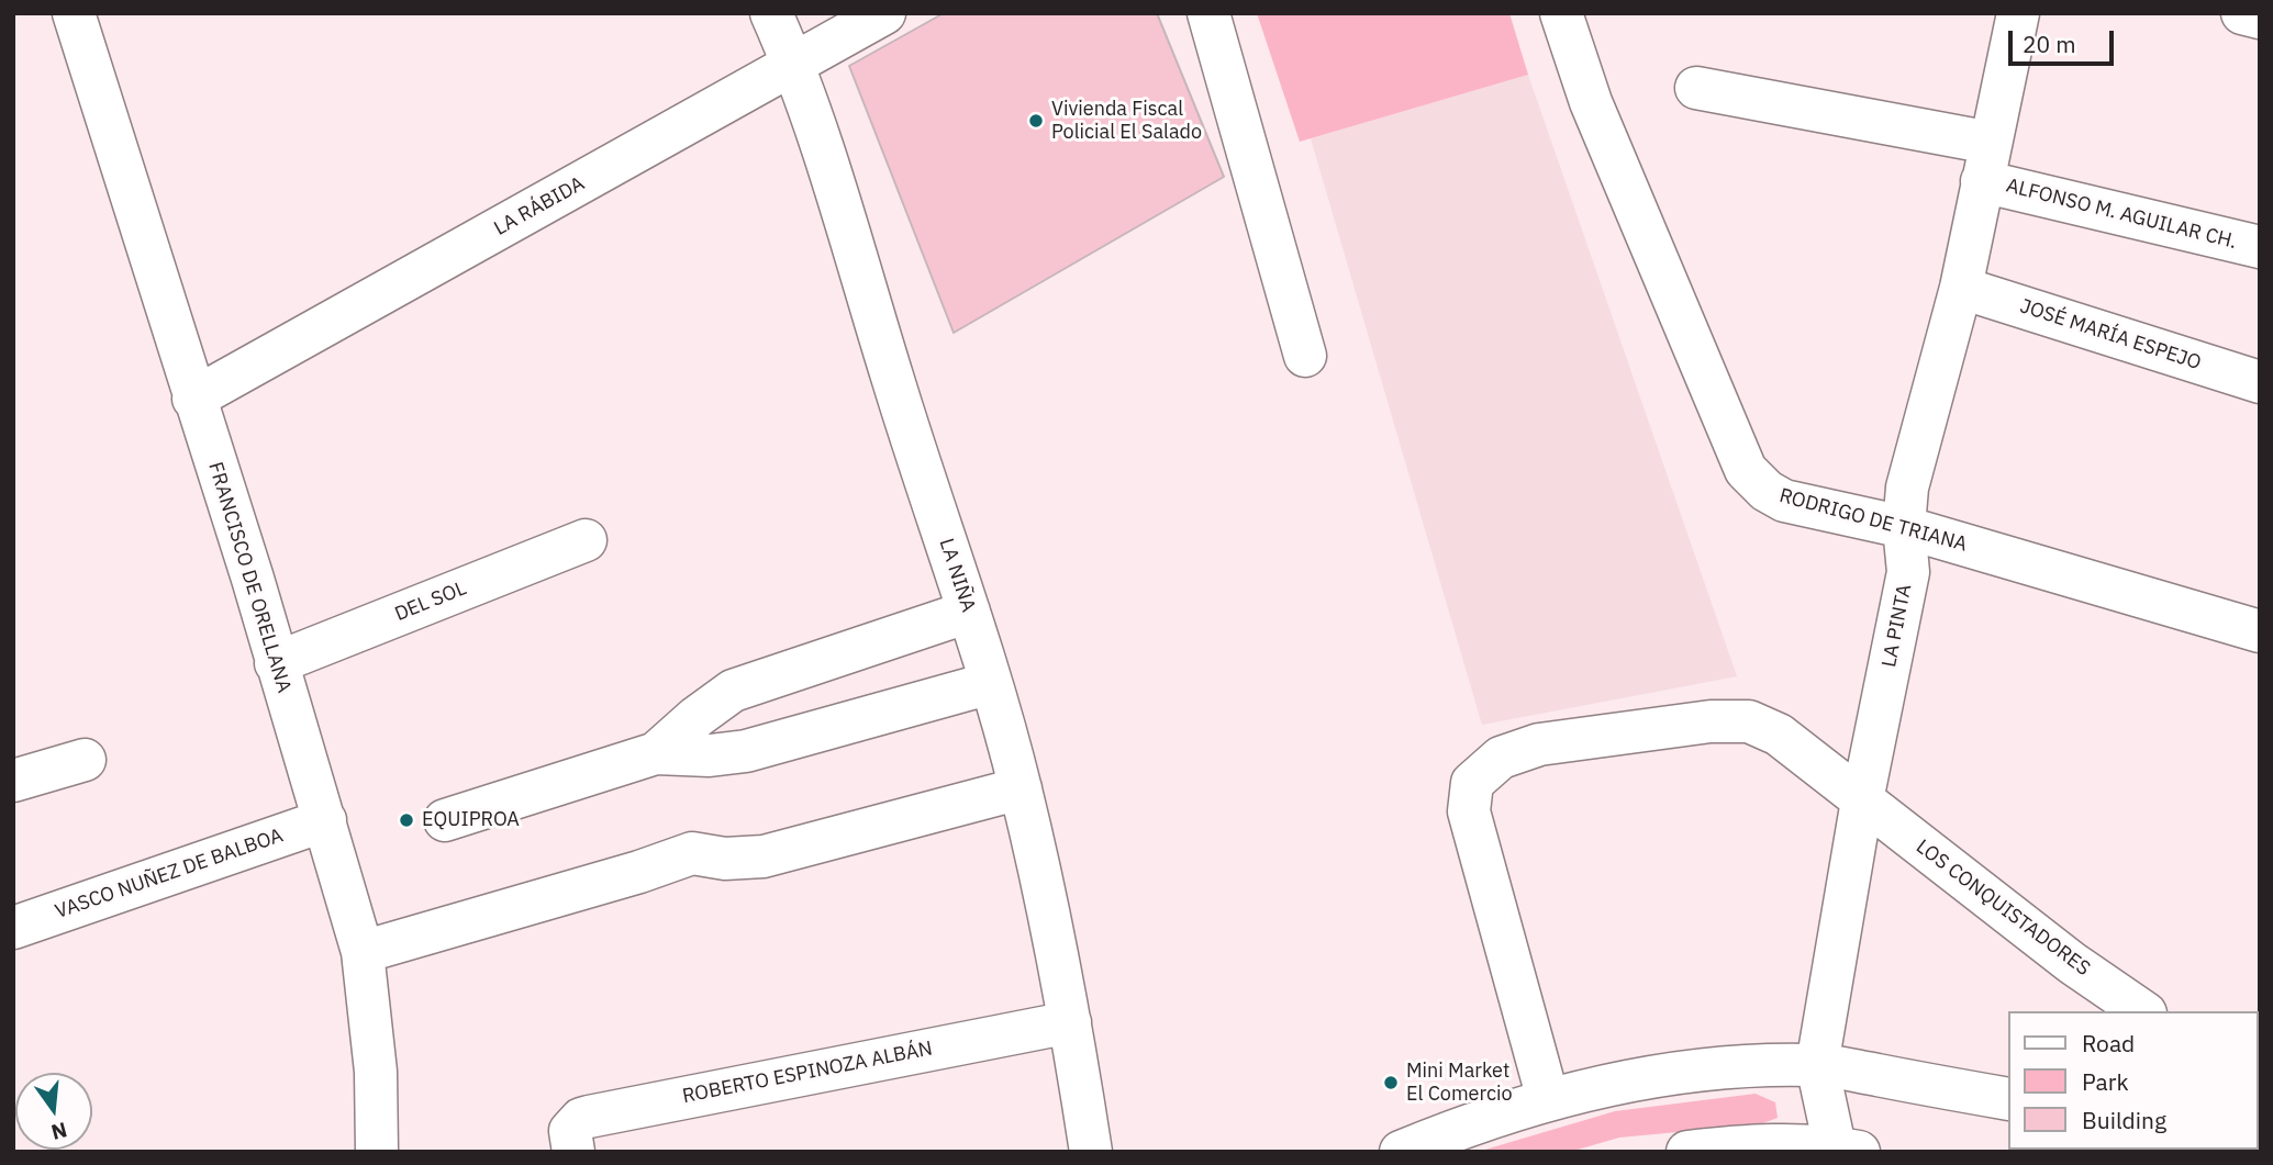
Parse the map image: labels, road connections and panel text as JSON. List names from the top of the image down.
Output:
{
  "streets": {
    "street": [
      "LA RÁBIDA",
      "ALFONSO M. AGUILAR CH.",
      "JOSÉ MARÍA ESPEJO",
      "RODRIGO DE TRIANA",
      "LA NIÑA",
      "FRANCISCO DE ORELLANA",
      "DEL SOL",
      "LA PINTA",
      "VASCO NUÑEZ DE BALBOA",
      "LOS CONQUISTADORES",
      "ROBERTO ESPINOZA ALBÁN"
    ]
  },
  "crossings": [
    ["LA RÁBIDA", "LA NIÑA"],
    ["LA RÁBIDA", "FRANCISCO DE ORELLANA"],
    ["ALFONSO M. AGUILAR CH.", "LA PINTA"],
    ["JOSÉ MARÍA ESPEJO", "LA PINTA"],
    ["RODRIGO DE TRIANA", "LA PINTA"],
    ["LA NIÑA", "ROBERTO ESPINOZA ALBÁN"],
    ["FRANCISCO DE ORELLANA", "DEL SOL"],
    ["FRANCISCO DE ORELLANA", "VASCO NUÑEZ DE BALBOA"],
    ["LA PINTA", "LOS CONQUISTADORES"]
  ],
  "places": ["Vivienda Fiscal Policial El Salado", "EQUIPROA", "Mini Market El Comercio"],
  "legend": ["Road", "Park", "Building"],
  "scale_bar": "20 m",
  "north": "bottom"
}
